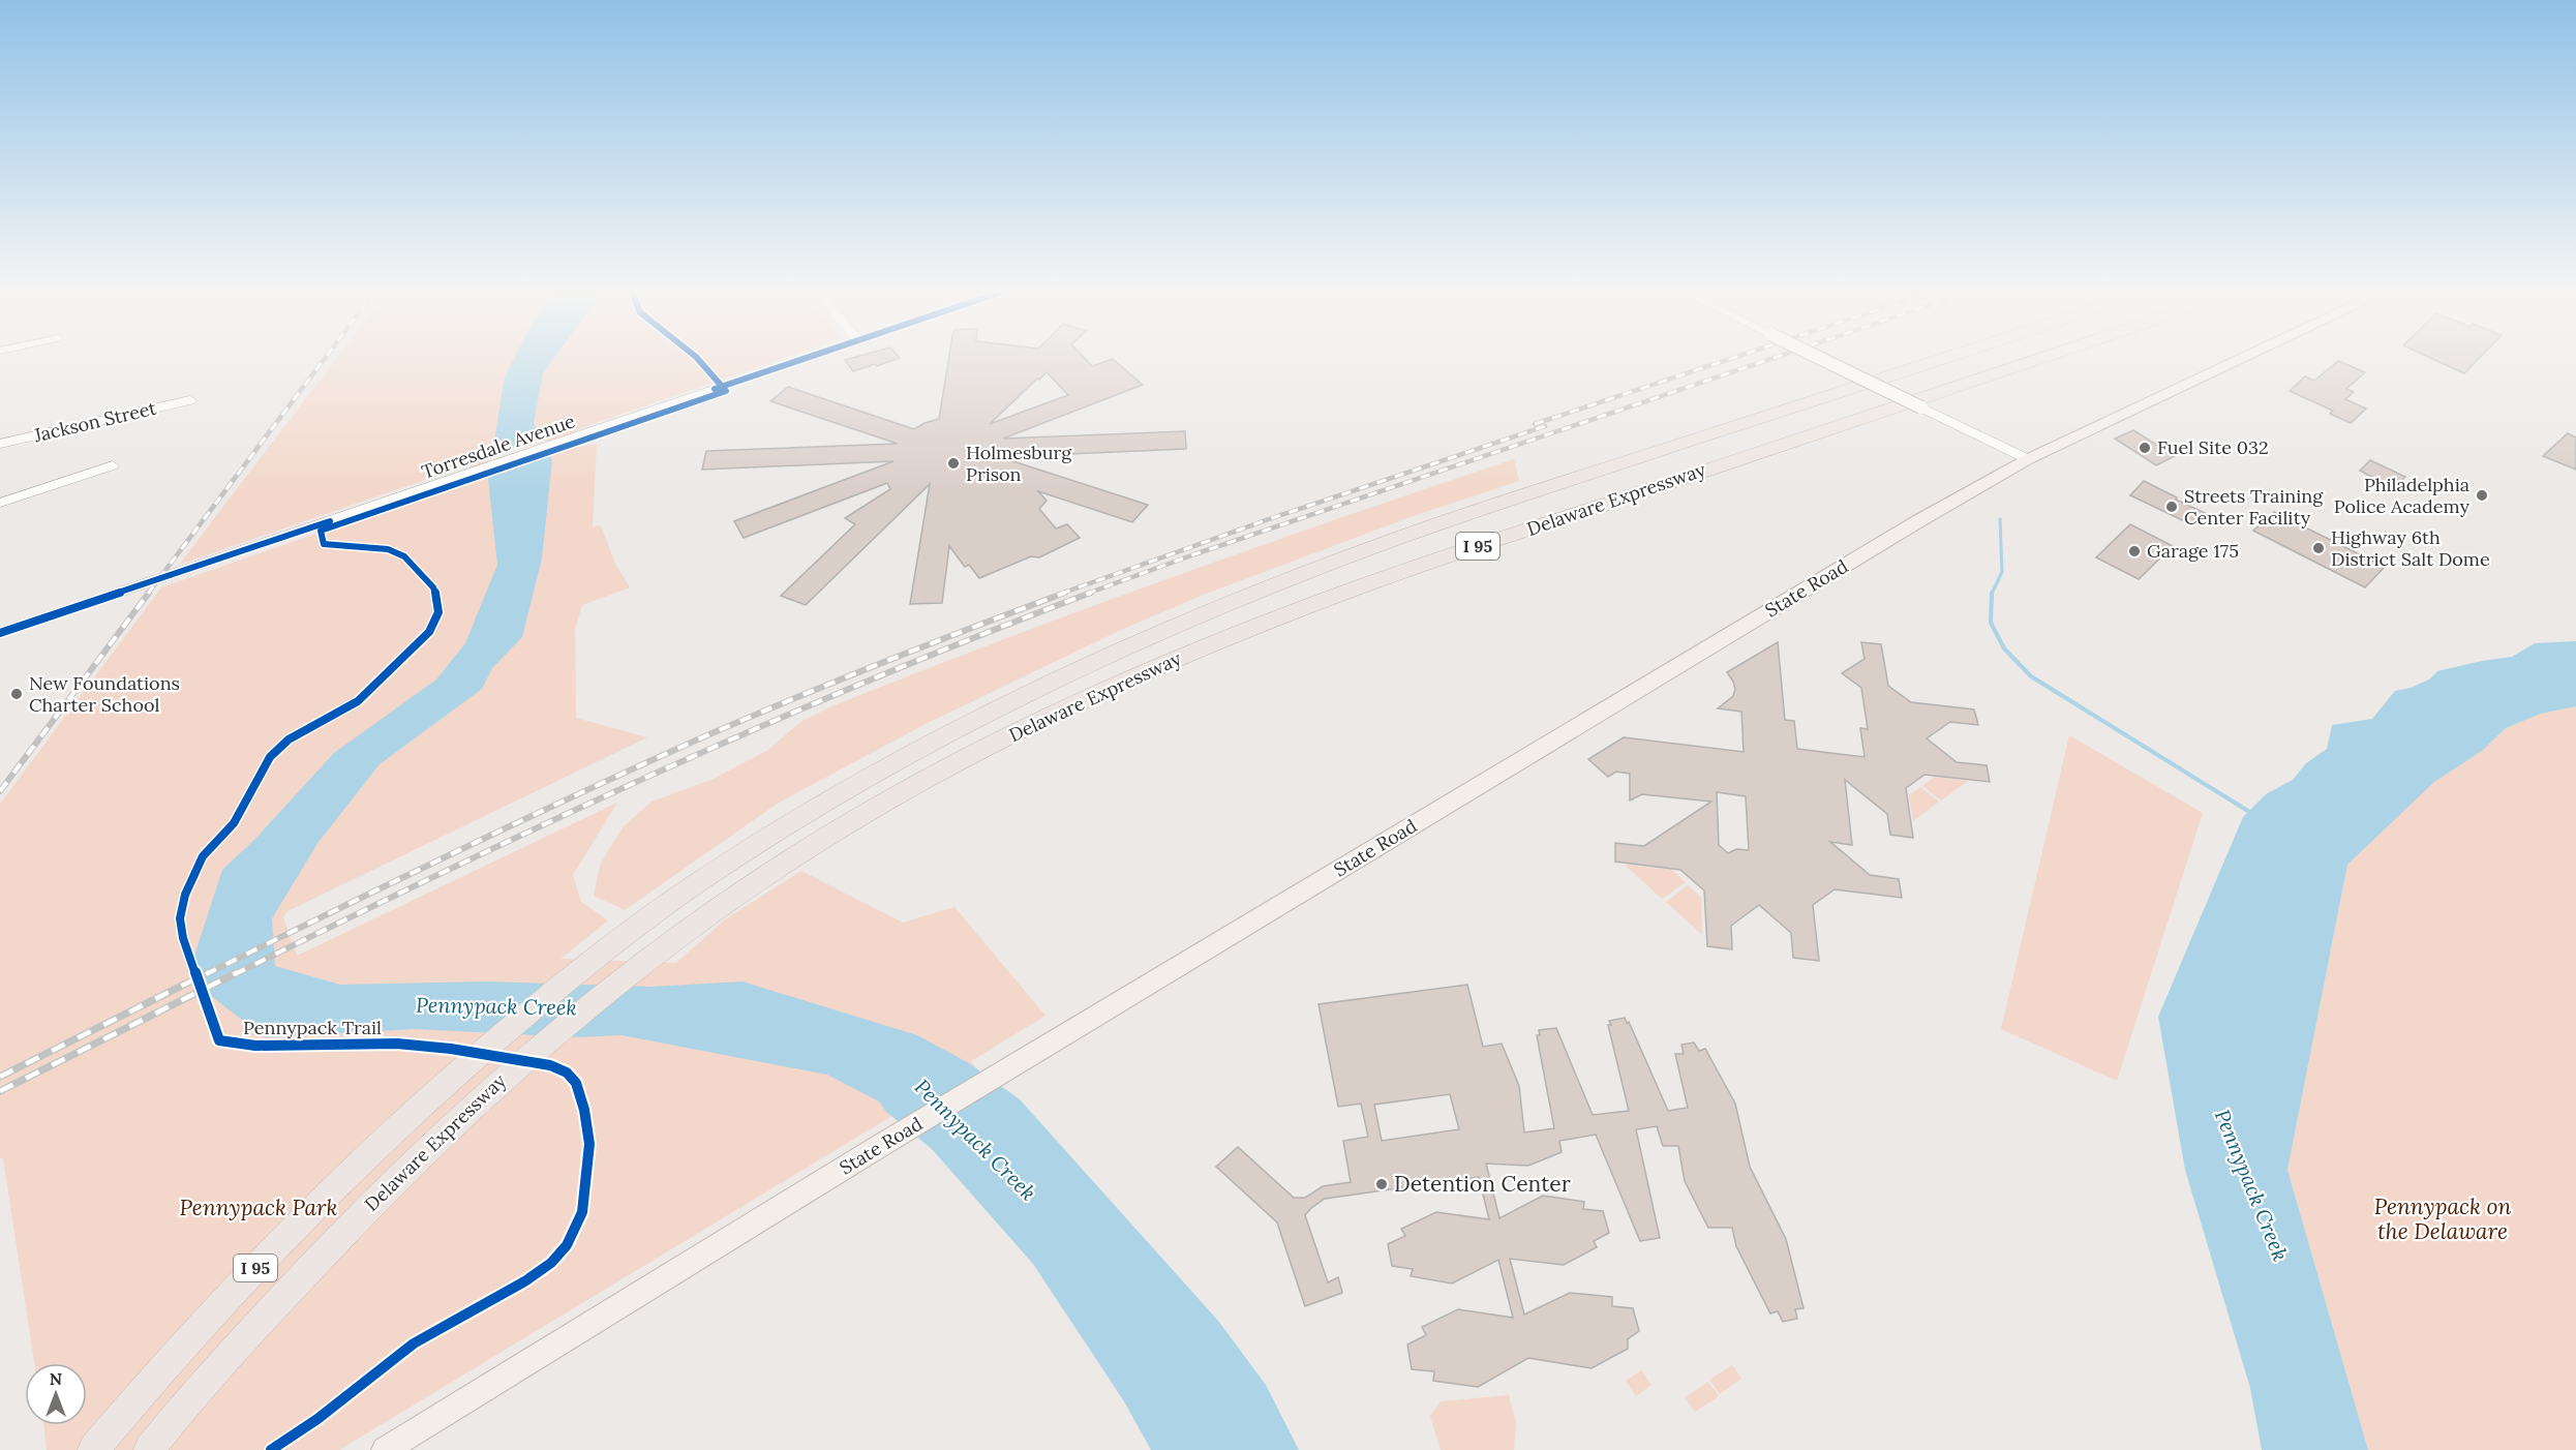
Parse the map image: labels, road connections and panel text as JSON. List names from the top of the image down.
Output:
{
  "streets": {
    "highway": ["Delaware Expressway", "I 95"],
    "main road": ["State Road"],
    "street": ["Jackson Street", "Torresdale Avenue"],
    "cycle path": ["Pennypack Trail"]
  },
  "water": ["Pennypack Creek"],
  "parks": ["Pennypack on the Delaware", "Pennypack Park"],
  "places": [
    "Fuel Site 032",
    "Holmesburg Prison",
    "Philadelphia Police Academy",
    "Streets Training Center Facility",
    "Highway 6th District Salt Dome",
    "Garage 175",
    "New Foundations Charter School",
    "Detention Center"
  ],
  "north": "top"
}
